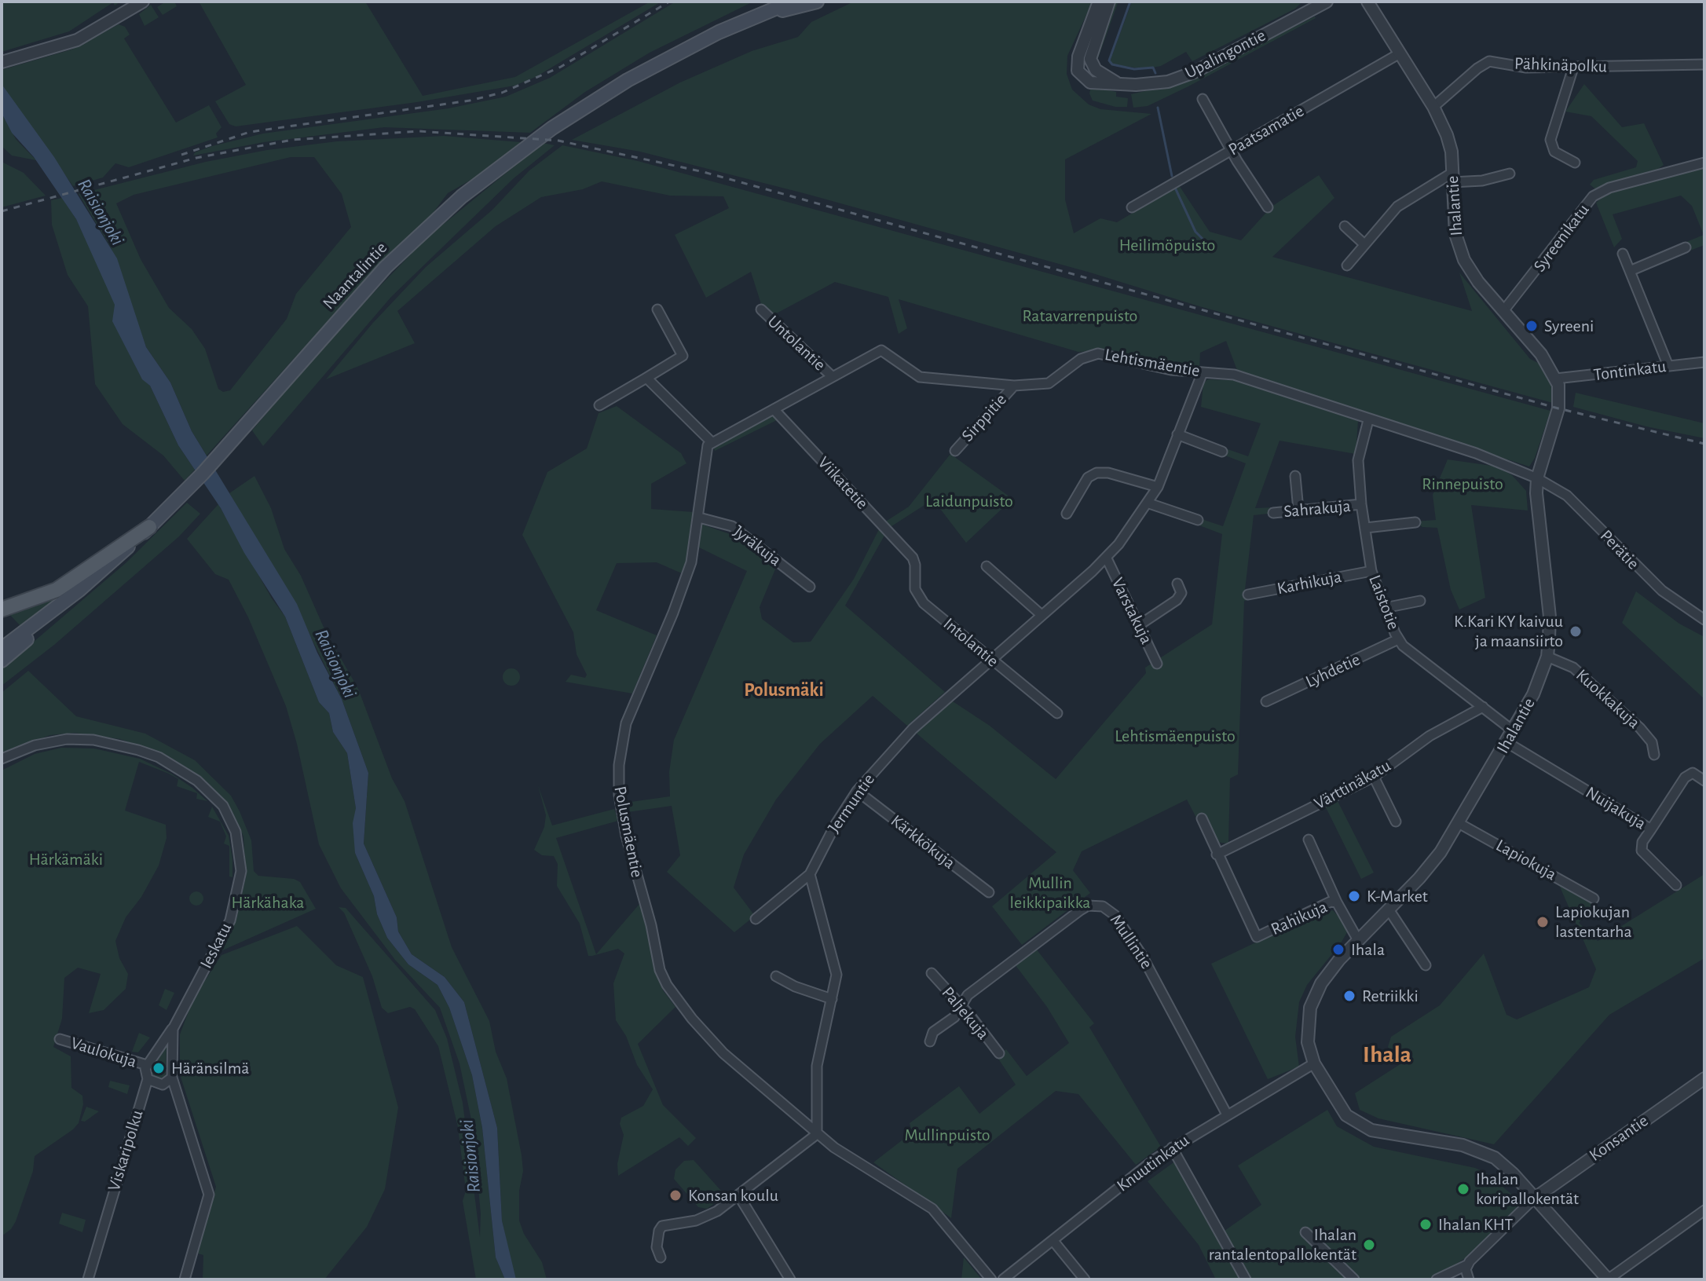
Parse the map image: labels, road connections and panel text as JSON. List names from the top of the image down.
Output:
{
  "streets": {
    "main road": ["Naantalintie"],
    "street": [
      "Upalingontie",
      "Pähkinäpolku",
      "Paatsamatie",
      "Ihalantie",
      "Syreenikatu",
      "Untolantie",
      "Lehtismäentie",
      "Tontinkatu",
      "Sirppitie",
      "Viikatetie",
      "Sahrakuja",
      "Jyräkuja",
      "Perätie",
      "Karhikuja",
      "Laistotie",
      "Varstakuja",
      "Intolantie",
      "Lyhdetie",
      "Kuokkakuja",
      "Värttinäkatu",
      "Jermuntie",
      "Nuijakuja",
      "Polusmäentie",
      "Kärkkökuja",
      "Lapiokuja",
      "Rahikuja",
      "Mullintie",
      "Ieskatu",
      "Paljekuja",
      "Vaulokuja",
      "Konsantie",
      "Viskaripolku",
      "Knuutinkatu"
    ]
  },
  "crossings": [
    ["Pähkinäpolku", "Ihalantie"],
    ["Paatsamatie", "Ihalantie"],
    ["Ihalantie", "Syreenikatu"],
    ["Ihalantie", "Lehtismäentie"],
    ["Ihalantie", "Tontinkatu"],
    ["Ihalantie", "Perätie"],
    ["Ihalantie", "Laistotie"],
    ["Ihalantie", "Kuokkakuja"],
    ["Ihalantie", "Nuijakuja"],
    ["Ihalantie", "Lapiokuja"],
    ["Ihalantie", "Rahikuja"],
    ["Ihalantie", "Konsantie"],
    ["Ihalantie", "Knuutinkatu"],
    ["Untolantie", "Lehtismäentie"],
    ["Lehtismäentie", "Sirppitie"],
    ["Lehtismäentie", "Perätie"],
    ["Lehtismäentie", "Laistotie"],
    ["Lehtismäentie", "Jermuntie"],
    ["Viikatetie", "Intolantie"],
    ["Sahrakuja", "Laistotie"],
    ["Jyräkuja", "Polusmäentie"],
    ["Karhikuja", "Laistotie"],
    ["Laistotie", "Lyhdetie"],
    ["Laistotie", "Värttinäkatu"],
    ["Varstakuja", "Jermuntie"],
    ["Intolantie", "Jermuntie"],
    ["Värttinäkatu", "Rahikuja"],
    ["Jermuntie", "Kärkkökuja"],
    ["Mullintie", "Paljekuja"],
    ["Mullintie", "Knuutinkatu"],
    ["Vaulokuja", "Viskaripolku"]
  ],
  "districts": ["Polusmäki", "Ihala"],
  "water": ["Raisionjoki"],
  "parks": [
    "Heilimöpuisto",
    "Ratavarrenpuisto",
    "Rinnepuisto",
    "Laidunpuisto",
    "Lehtismäenpuisto",
    "Härkämäki",
    "Mullin leikkipaikka",
    "Härkähaka",
    "Mullinpuisto"
  ],
  "places": [
    "Syreeni",
    "K.Kari KY kaivuu ja maansiirto",
    "K-Market",
    "Lapiokujan lastentarha",
    "Ihala",
    "Retriikki",
    "Häränsilmä",
    "Ihalan koripallokentät",
    "Konsan koulu",
    "Ihalan KHT",
    "Ihalan rantalentopallokentät"
  ]
}
